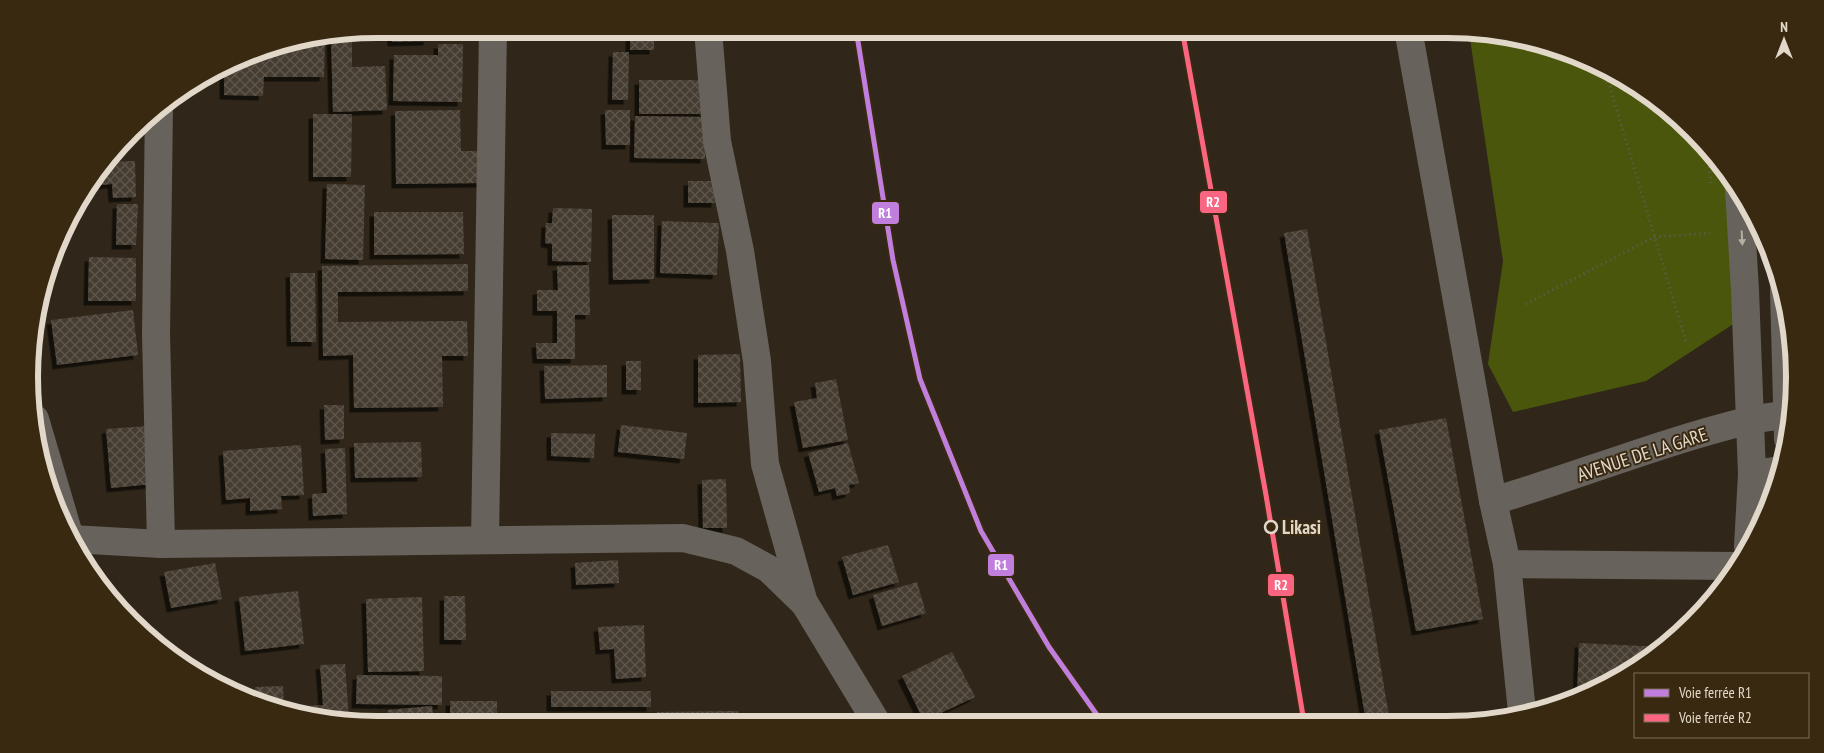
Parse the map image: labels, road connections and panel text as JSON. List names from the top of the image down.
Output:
{
  "streets": {
    "street": ["AVENUE DE LA GARE"]
  },
  "places": ["Likasi"],
  "lines": ["rail line R1", "rail line R2"],
  "legend": ["Voie ferrée R1", "Voie ferrée R2"],
  "north": "top"
}
